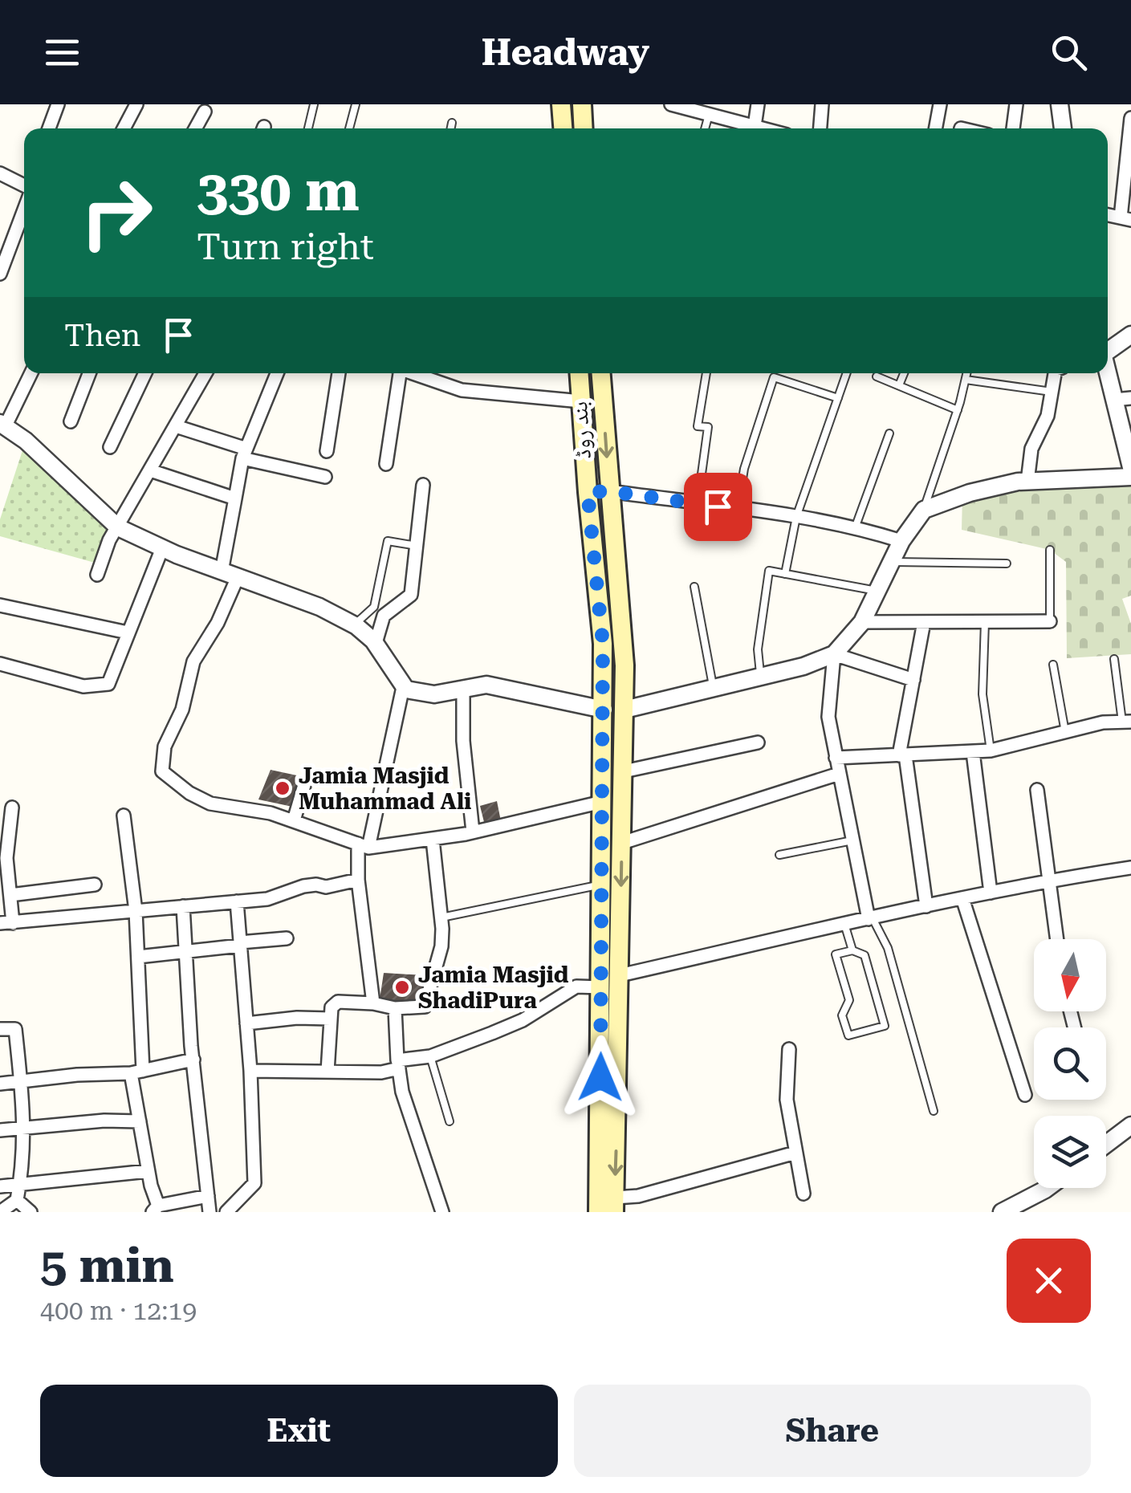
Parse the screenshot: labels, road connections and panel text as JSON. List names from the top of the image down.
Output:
{
  "streets": {
    "main road": ["بند روڈ"]
  },
  "places": ["Jamia Masjid Muhammad Ali", "Jamia Masjid ShadiPura"],
  "north": "bottom",
  "page": {
    "header": "Headway",
    "turn": ["330 m", "Turn right"],
    "then": "Then",
    "heading": ["5 min", "400 m · 12:19"],
    "buttons": ["Exit", "Share"]
  }
}
